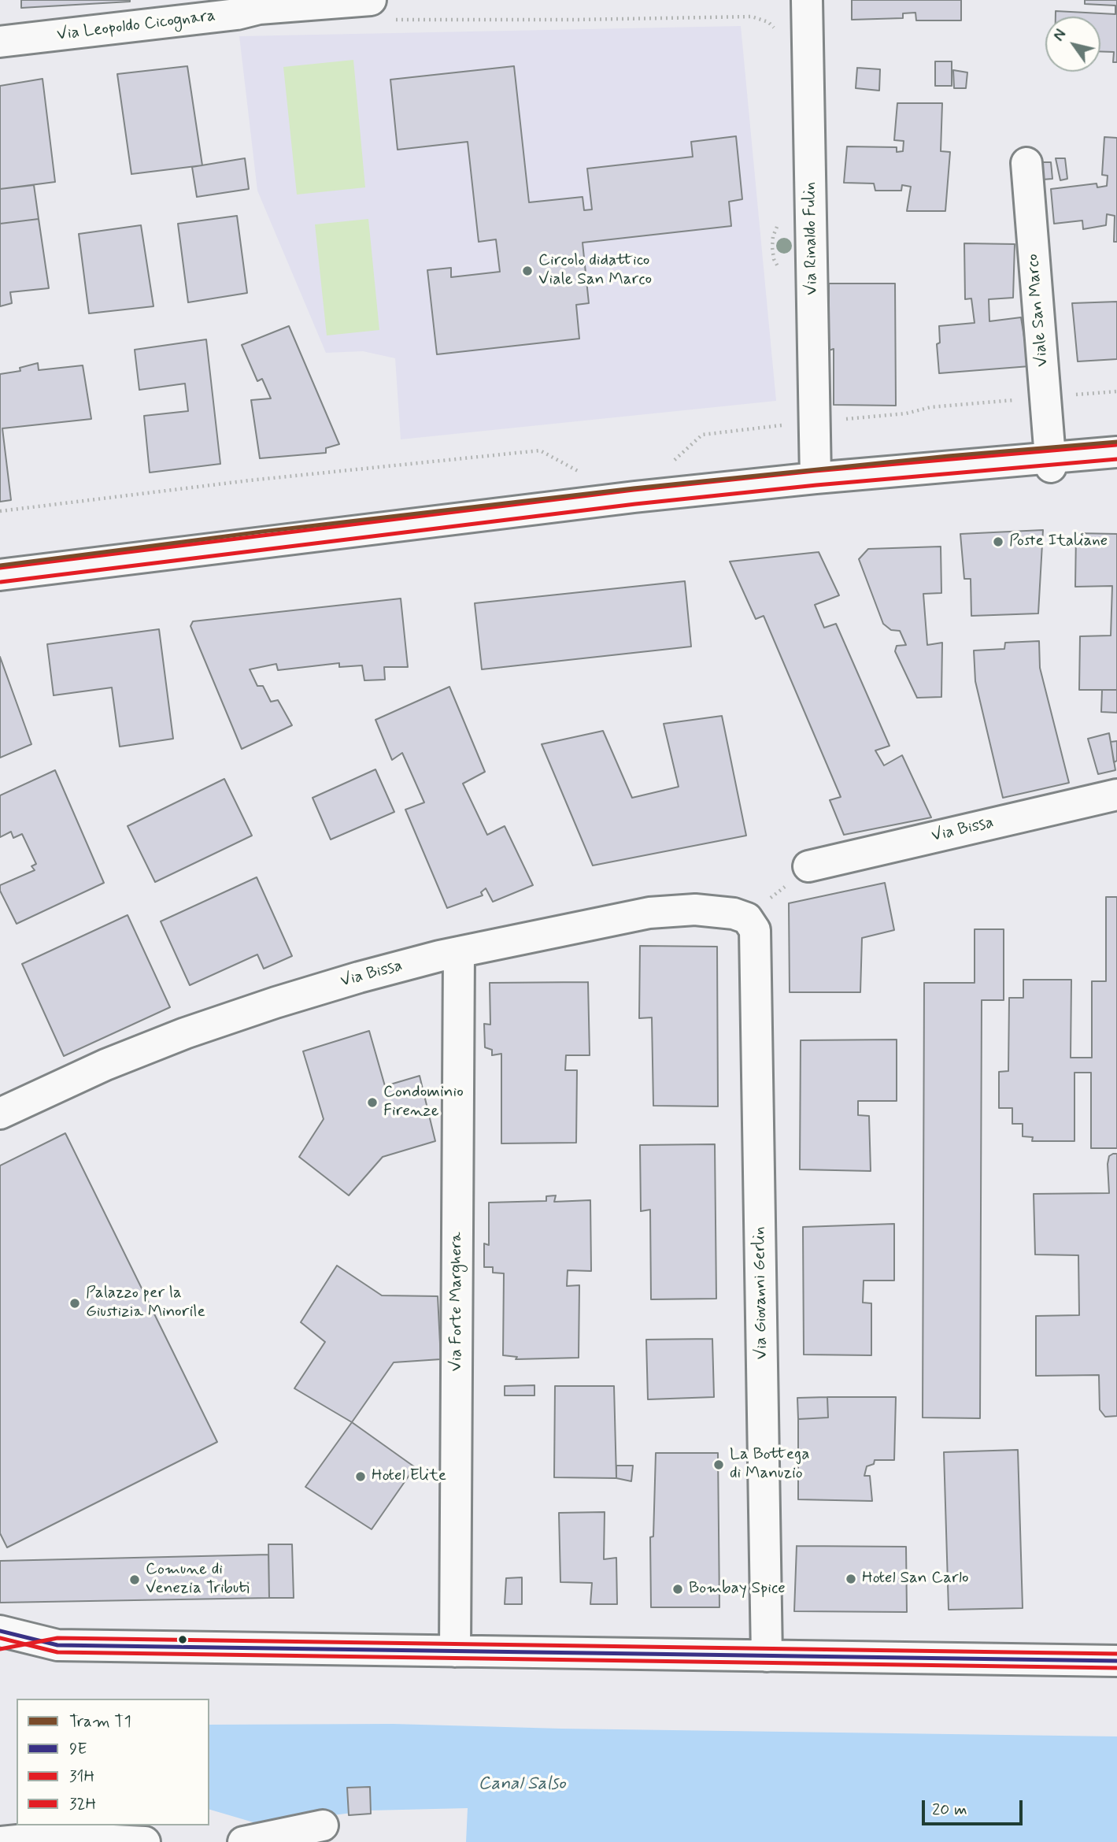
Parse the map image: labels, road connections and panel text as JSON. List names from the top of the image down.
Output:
{
  "streets": {
    "street": [
      "Via Leopoldo Cicognara",
      "Via Rinaldo Fulin",
      "Viale San Marco",
      "Via Bissa",
      "Via Giovanni Gerlin",
      "Via Forte Marghera"
    ]
  },
  "crossings": [
    ["Via Bissa", "Via Giovanni Gerlin"],
    ["Via Bissa", "Via Forte Marghera"]
  ],
  "water": ["Canal Salso"],
  "places": [
    "Circolo didattico Viale San Marco",
    "Poste Italiane",
    "Condominio Firenze",
    "Palazzo per la Giustizia Minorile",
    "La Bottega di Manuzio",
    "Hotel Elite",
    "Hotel San Carlo",
    "Comune di Venezia Tributi",
    "Bombay Spice"
  ],
  "lines": [
    "tram line T1",
    "transit line 32H",
    "transit line 31H",
    "transit line 9E"
  ],
  "legend": [
    "Tram T1",
    "9E",
    "31H",
    "32H"
  ],
  "scale_bar": "20 m",
  "north": "top left"
}
